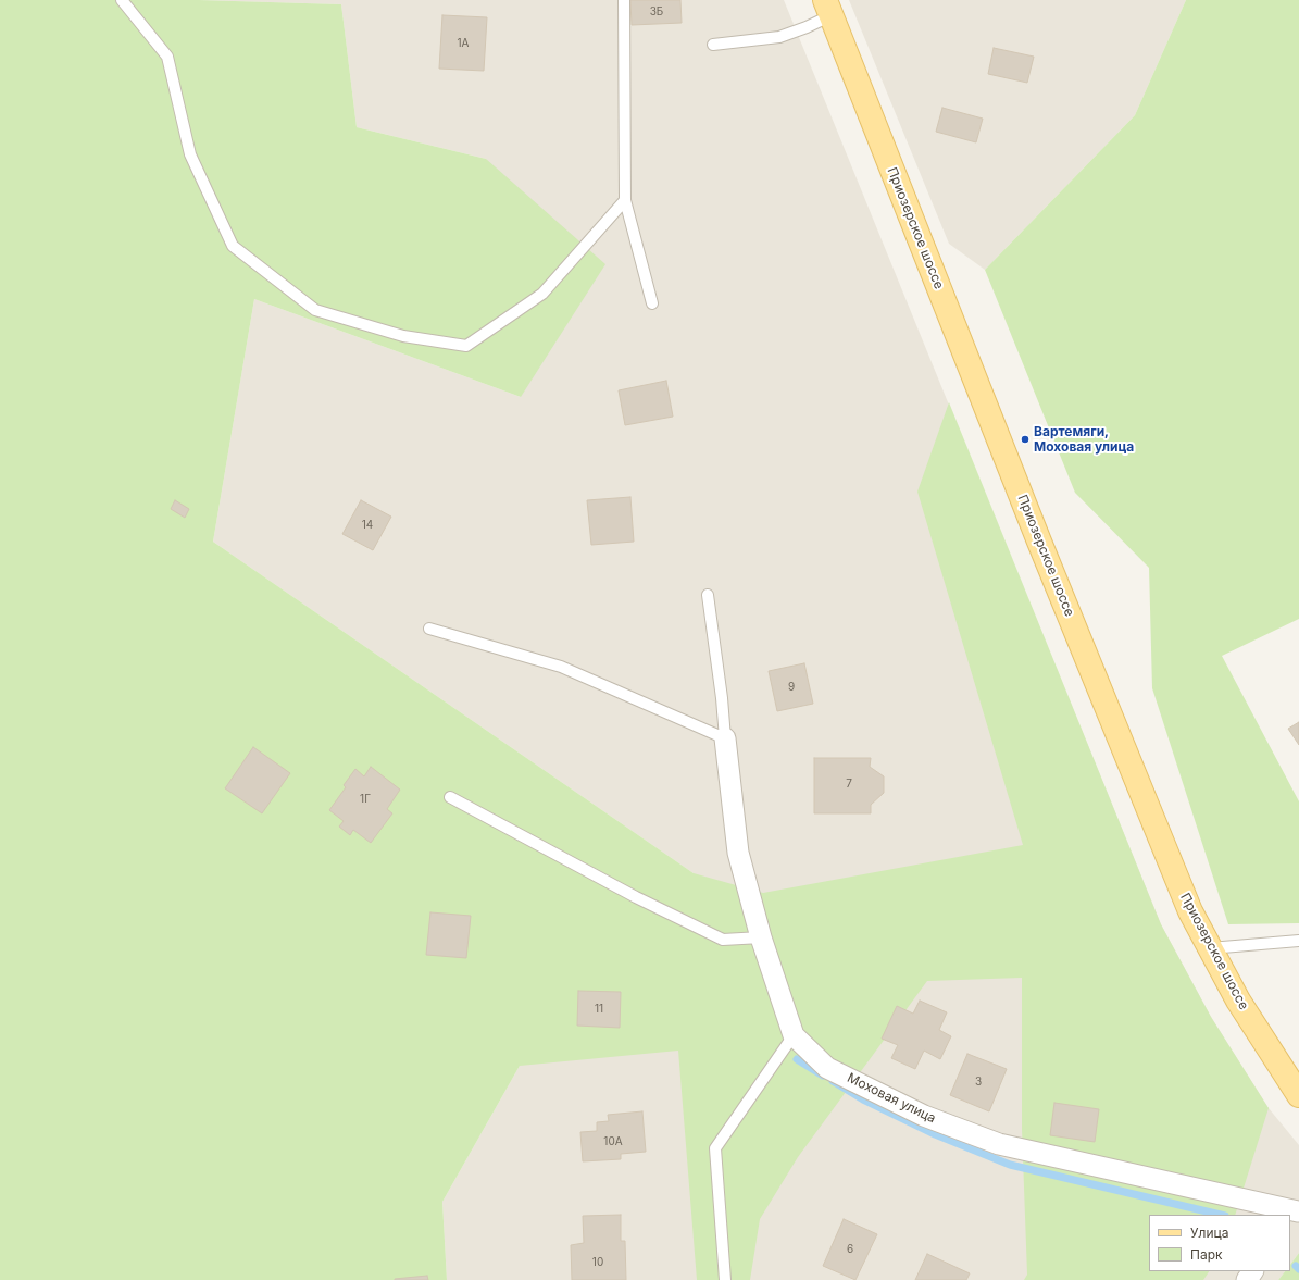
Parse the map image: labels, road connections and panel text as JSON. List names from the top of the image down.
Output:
{
  "streets": {
    "main road": ["Приозерское шоссе"],
    "street": ["Моховая улица"]
  },
  "places": ["Вартемяги, Моховая улица"],
  "house_numbers": [
    "3Б",
    "1А",
    "14",
    "9",
    "7",
    "1Г",
    "11",
    "3",
    "10А",
    "6",
    "10"
  ],
  "legend": ["Улица", "Парк"]
}
